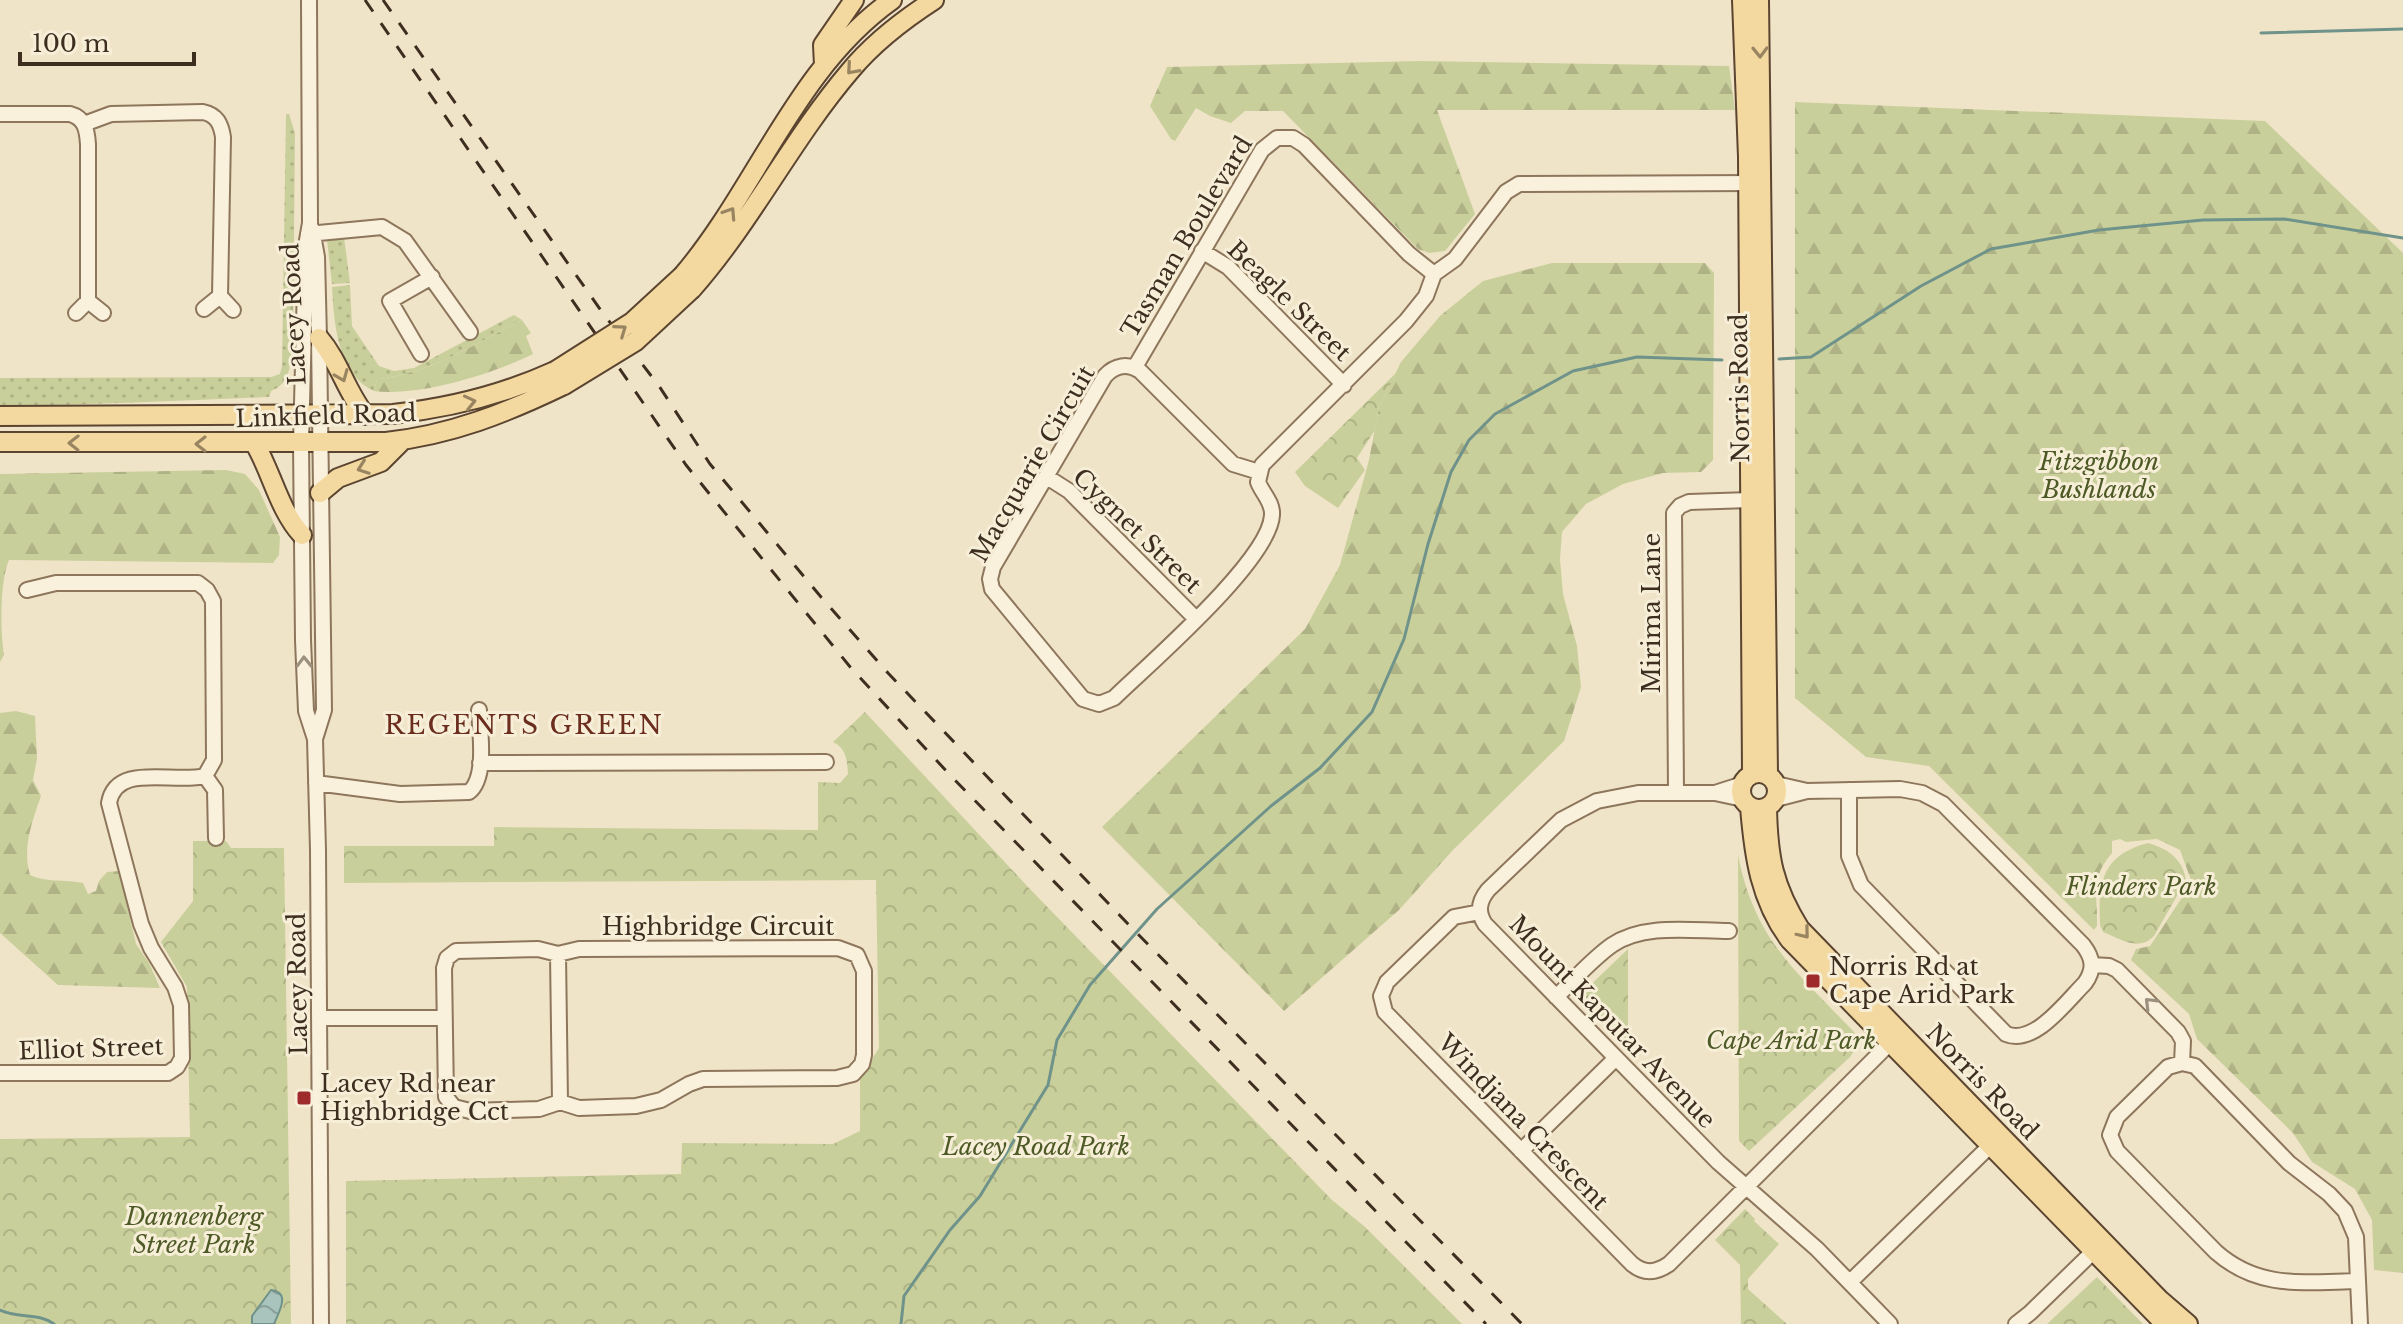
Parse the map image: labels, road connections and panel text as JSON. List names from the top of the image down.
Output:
{
  "streets": {
    "main road": ["Norris Road", "Linkfield Road"],
    "street": [
      "Tasman Boulevard",
      "Beagle Street",
      "Lacey Road",
      "Macquarie Circuit",
      "Cygnet Street",
      "Mirima Lane",
      "Highbridge Circuit",
      "Mount Kaputar Avenue",
      "Elliot Street",
      "Windjana Crescent"
    ]
  },
  "crossings": [
    ["Tasman Boulevard", "Beagle Street"],
    ["Tasman Boulevard", "Macquarie Circuit"],
    ["Lacey Road", "Linkfield Road"],
    ["Norris Road", "Mirima Lane"],
    ["Norris Road", "Mount Kaputar Avenue"],
    ["Macquarie Circuit", "Cygnet Street"],
    ["Mirima Lane", "Mount Kaputar Avenue"],
    ["Mount Kaputar Avenue", "Windjana Crescent"]
  ],
  "districts": ["REGENTS GREEN"],
  "parks": [
    "Fitzgibbon Bushlands",
    "Flinders Park",
    "Cape Arid Park",
    "Lacey Road Park",
    "Dannenberg Street Park"
  ],
  "places": {
    "transit": ["Norris Rd at Cape Arid Park", "Lacey Rd near Highbridge Cct"]
  },
  "scale_bar": "100 m"
}
